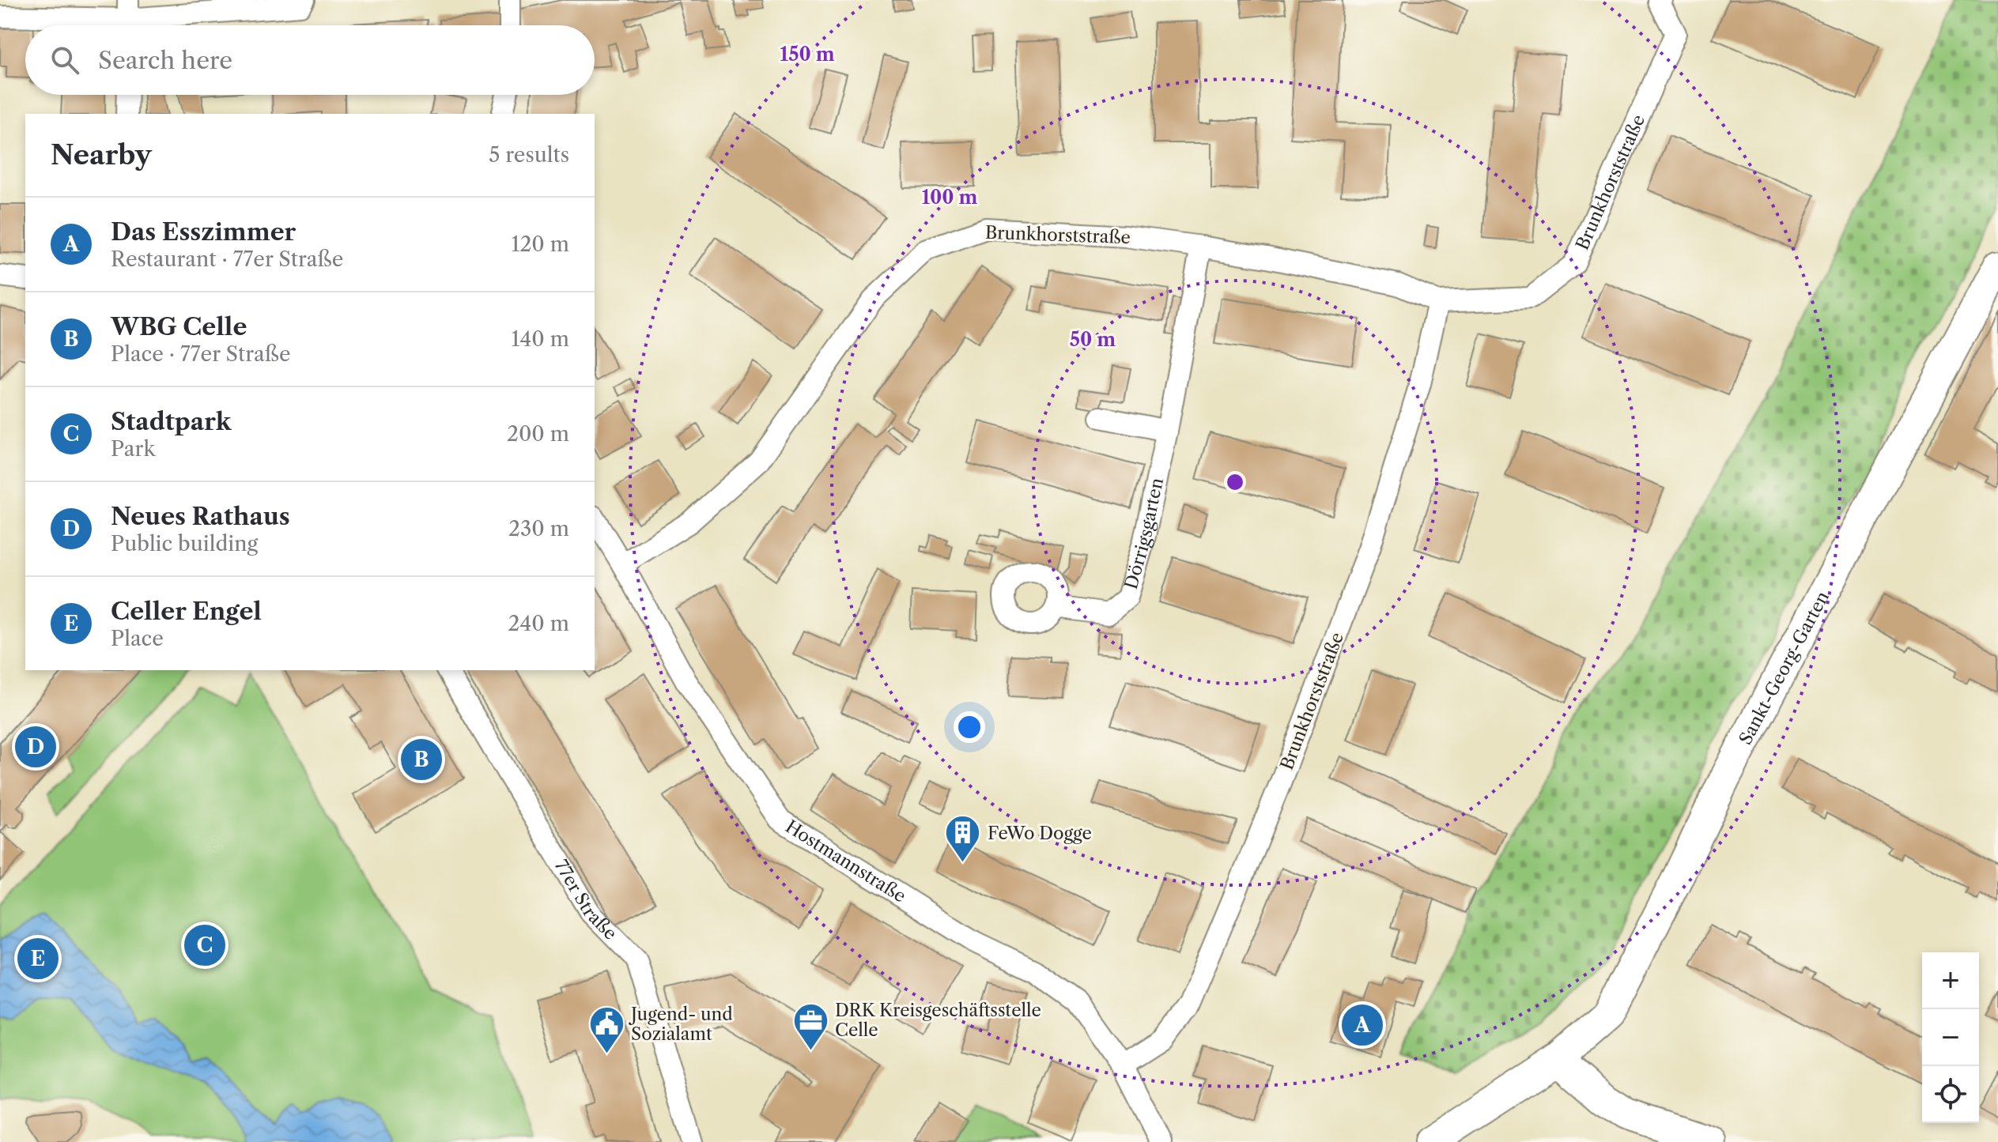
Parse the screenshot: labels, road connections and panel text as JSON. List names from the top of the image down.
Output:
{
  "streets": {
    "street": [
      "Brunkhorststraße",
      "Dörrigsgarten",
      "Sankt-Georg-Garten",
      "Hostmannstraße",
      "77er Straße"
    ]
  },
  "crossings": [
    ["Brunkhorststraße", "Dörrigsgarten"],
    ["Brunkhorststraße", "Hostmannstraße"]
  ],
  "places": {
    "building": ["FeWo Dogge"],
    "office": ["DRK Kreisgeschäftsstelle Celle"],
    "public building": ["Jugend- und Sozialamt"]
  },
  "page": {
    "search": "Search here",
    "heading": ["Nearby", "5 results"],
    "list": [
      {
        "mark": "A",
        "name": "Das Esszimmer",
        "note": "Restaurant · 77er Straße",
        "value": "120 m"
      },
      {
        "mark": "B",
        "name": "WBG Celle",
        "note": "Place · 77er Straße",
        "value": "140 m"
      },
      {
        "mark": "C",
        "name": "Stadtpark",
        "note": "Park",
        "value": "200 m"
      },
      {
        "mark": "D",
        "name": "Neues Rathaus",
        "note": "Public building",
        "value": "230 m"
      },
      {
        "mark": "E",
        "name": "Celler Engel",
        "note": "Place",
        "value": "240 m"
      }
    ],
    "pins": [
      "D",
      "B",
      "C",
      "E",
      "A"
    ],
    "map_buttons": ["+", "−"]
  },
  "rings": ["150 m", "100 m", "50 m"]
}
